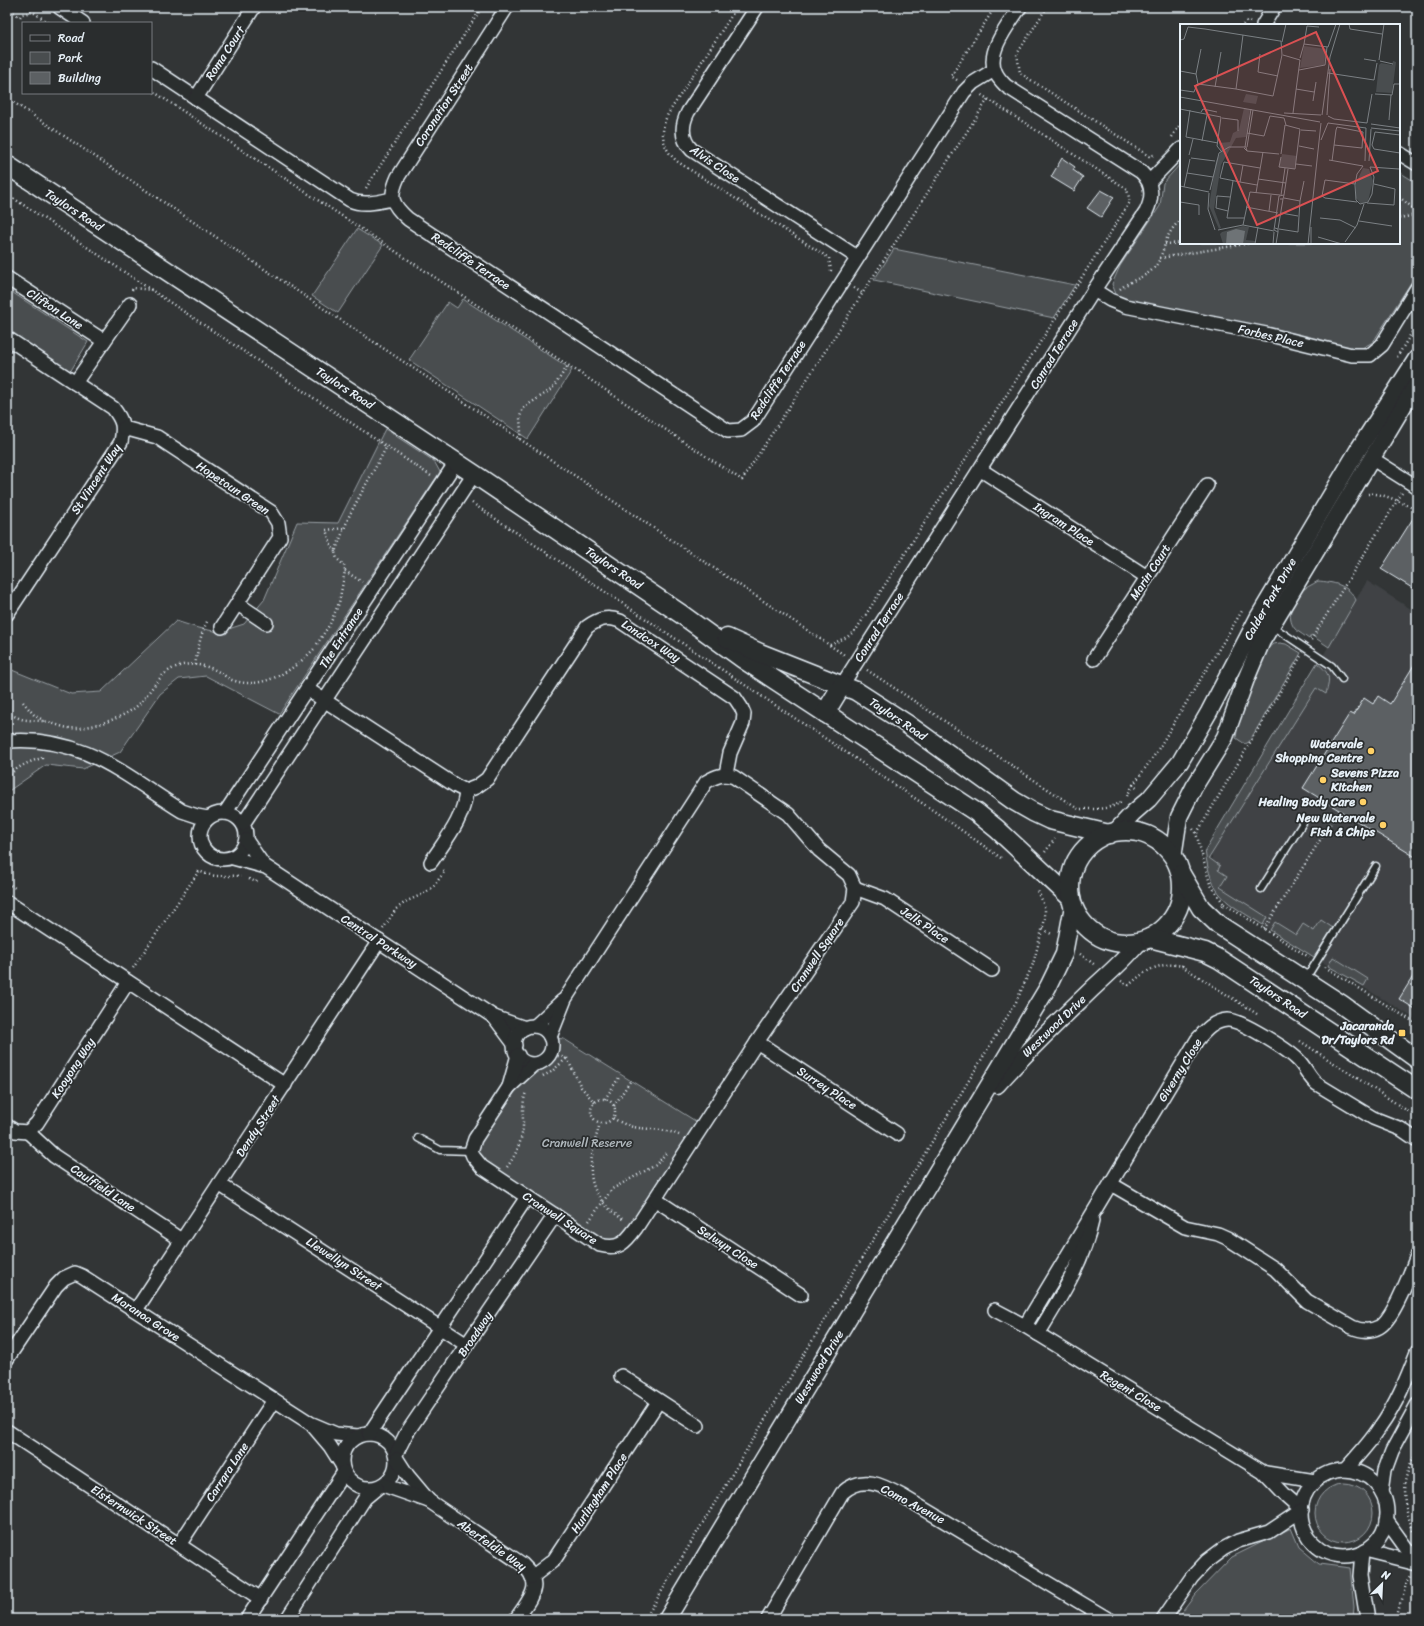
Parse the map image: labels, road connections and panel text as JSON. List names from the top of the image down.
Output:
{
  "streets": {
    "main road": ["Taylors Road"],
    "street": [
      "Roma Court",
      "Coronation Street",
      "Alvis Close",
      "Redcliffe Terrace",
      "Clifton Lane",
      "Forbes Place",
      "Conrad Terrace",
      "St Vincent Way",
      "Hopetoun Green",
      "Ingram Place",
      "Marin Court",
      "Calder Park Drive",
      "The Entrance",
      "Landcox Way",
      "Jells Place",
      "Central Parkway",
      "Cranwell Square",
      "Westwood Drive",
      "Kooyong Way",
      "Giverny Close",
      "Surrey Place",
      "Dendy Street",
      "Caulfield Lane",
      "Selwyn Close",
      "Llewellyn Street",
      "Maranoa Grove",
      "Broadway",
      "Regent Close",
      "Carrara Lane",
      "Hurlingham Place",
      "Como Avenue",
      "Elsternwick Street",
      "Aberfeldie Way"
    ]
  },
  "crossings": [
    ["Coronation Street", "Redcliffe Terrace"],
    ["Alvis Close", "Redcliffe Terrace"],
    ["Taylors Road", "Conrad Terrace"],
    ["Taylors Road", "Calder Park Drive"],
    ["Taylors Road", "The Entrance"],
    ["Taylors Road", "Westwood Drive"],
    ["Forbes Place", "Conrad Terrace"],
    ["Conrad Terrace", "Ingram Place"],
    ["St Vincent Way", "Hopetoun Green"],
    ["Ingram Place", "Marin Court"],
    ["Calder Park Drive", "Westwood Drive"],
    ["The Entrance", "Central Parkway"],
    ["Jells Place", "Cranwell Square"],
    ["Central Parkway", "Dendy Street"],
    ["Cranwell Square", "Surrey Place"],
    ["Cranwell Square", "Selwyn Close"],
    ["Cranwell Square", "Broadway"],
    ["Kooyong Way", "Caulfield Lane"],
    ["Giverny Close", "Regent Close"],
    ["Dendy Street", "Caulfield Lane"],
    ["Dendy Street", "Llewellyn Street"],
    ["Dendy Street", "Maranoa Grove"],
    ["Llewellyn Street", "Broadway"],
    ["Maranoa Grove", "Broadway"],
    ["Maranoa Grove", "Carrara Lane"],
    ["Maranoa Grove", "Aberfeldie Way"],
    ["Broadway", "Aberfeldie Way"],
    ["Carrara Lane", "Elsternwick Street"],
    ["Hurlingham Place", "Aberfeldie Way"]
  ],
  "parks": ["Cranwell Reserve"],
  "places": {
    "other": [
      "Watervale Shopping Centre",
      "Sevens Pizza Kitchen",
      "Healing Body Care",
      "New Watervale Fish & Chips"
    ],
    "transit": ["Jacaranda Dr/Taylors Rd"]
  },
  "legend": ["Road", "Park", "Building"],
  "north": "top right"
}
